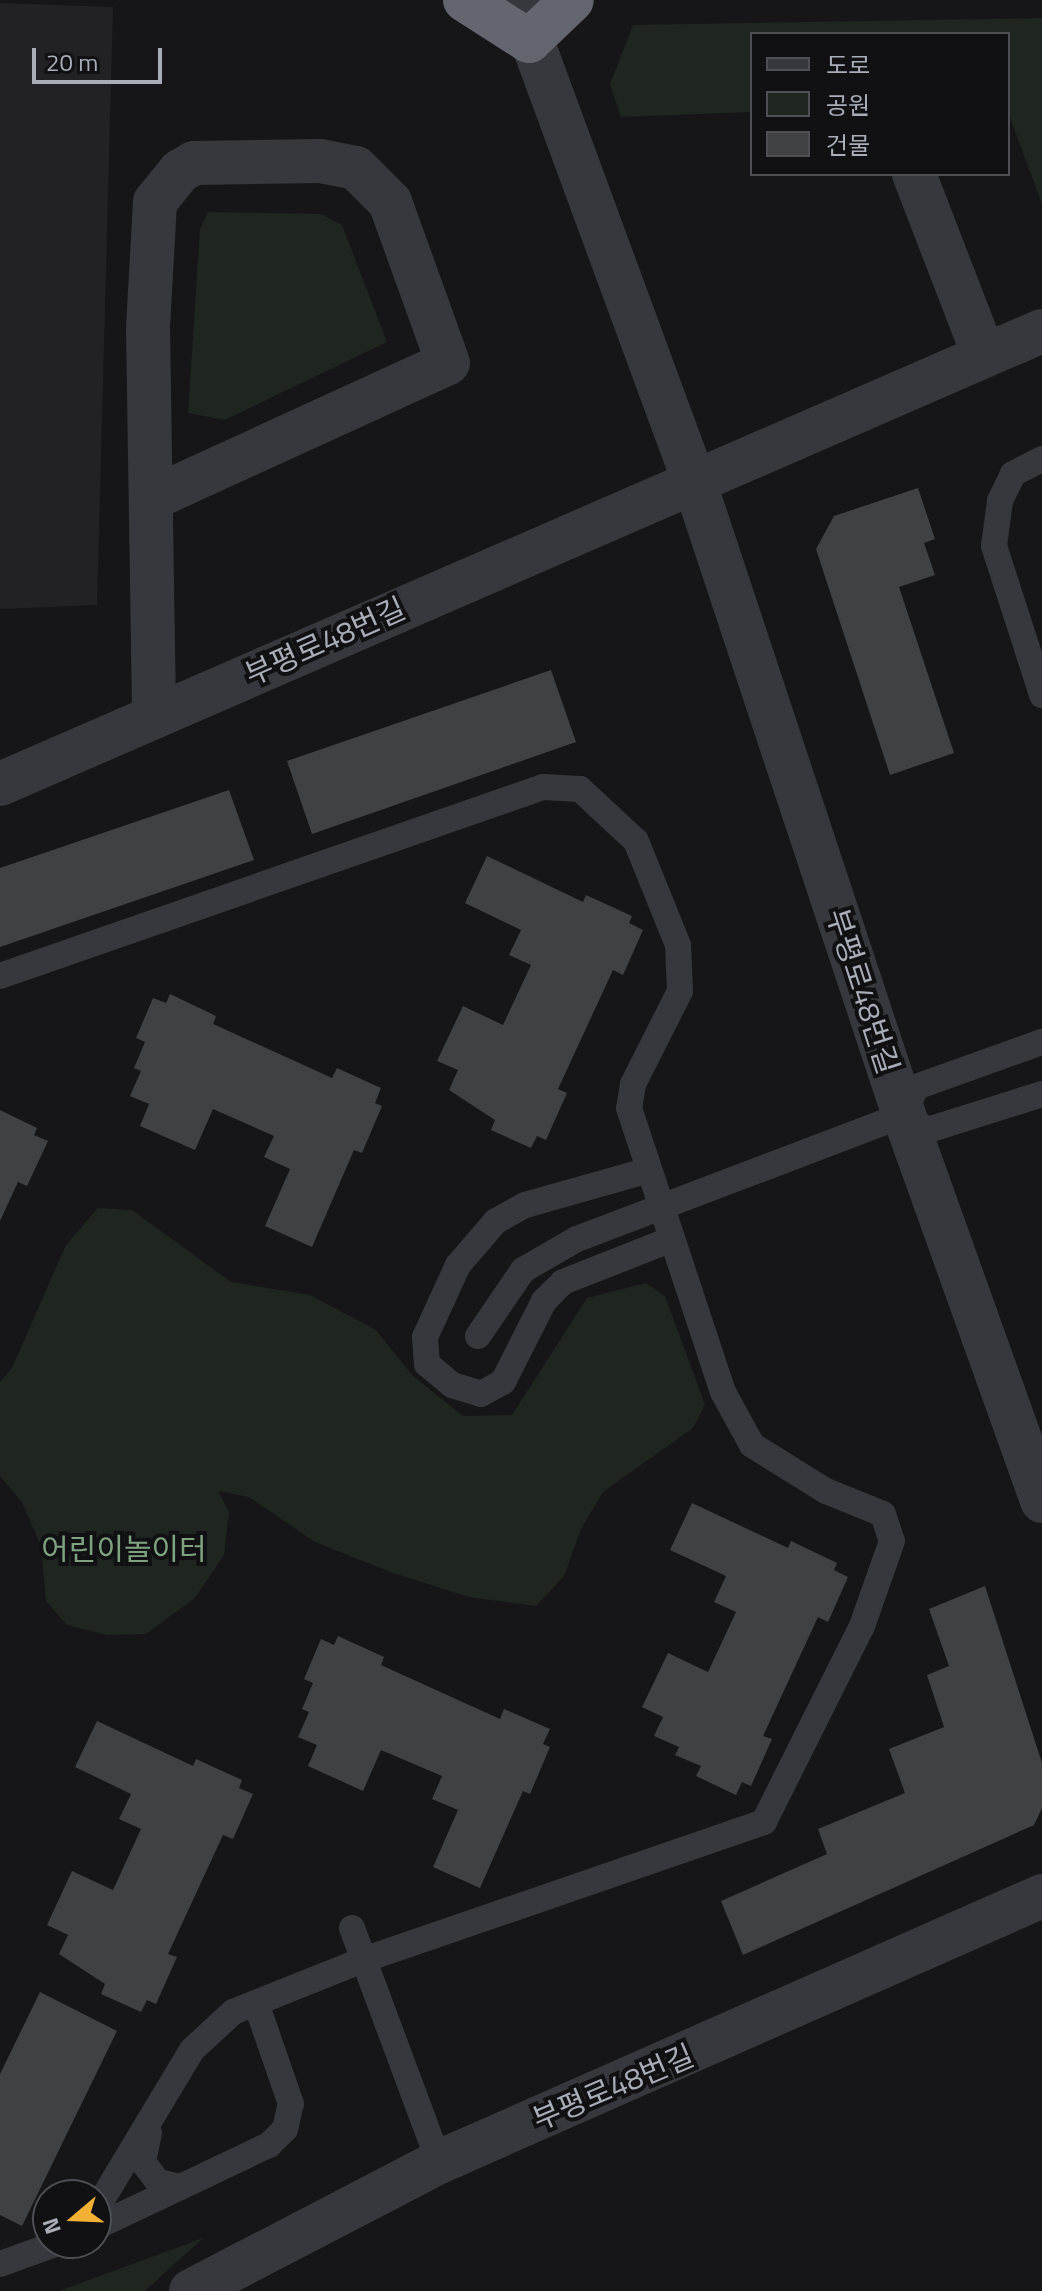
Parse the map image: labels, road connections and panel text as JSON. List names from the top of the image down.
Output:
{
  "streets": {
    "street": ["부평로48번길"]
  },
  "parks": ["어린이놀이터"],
  "legend": ["도로", "공원", "건물"],
  "scale_bar": "20 m",
  "north": "left"
}
